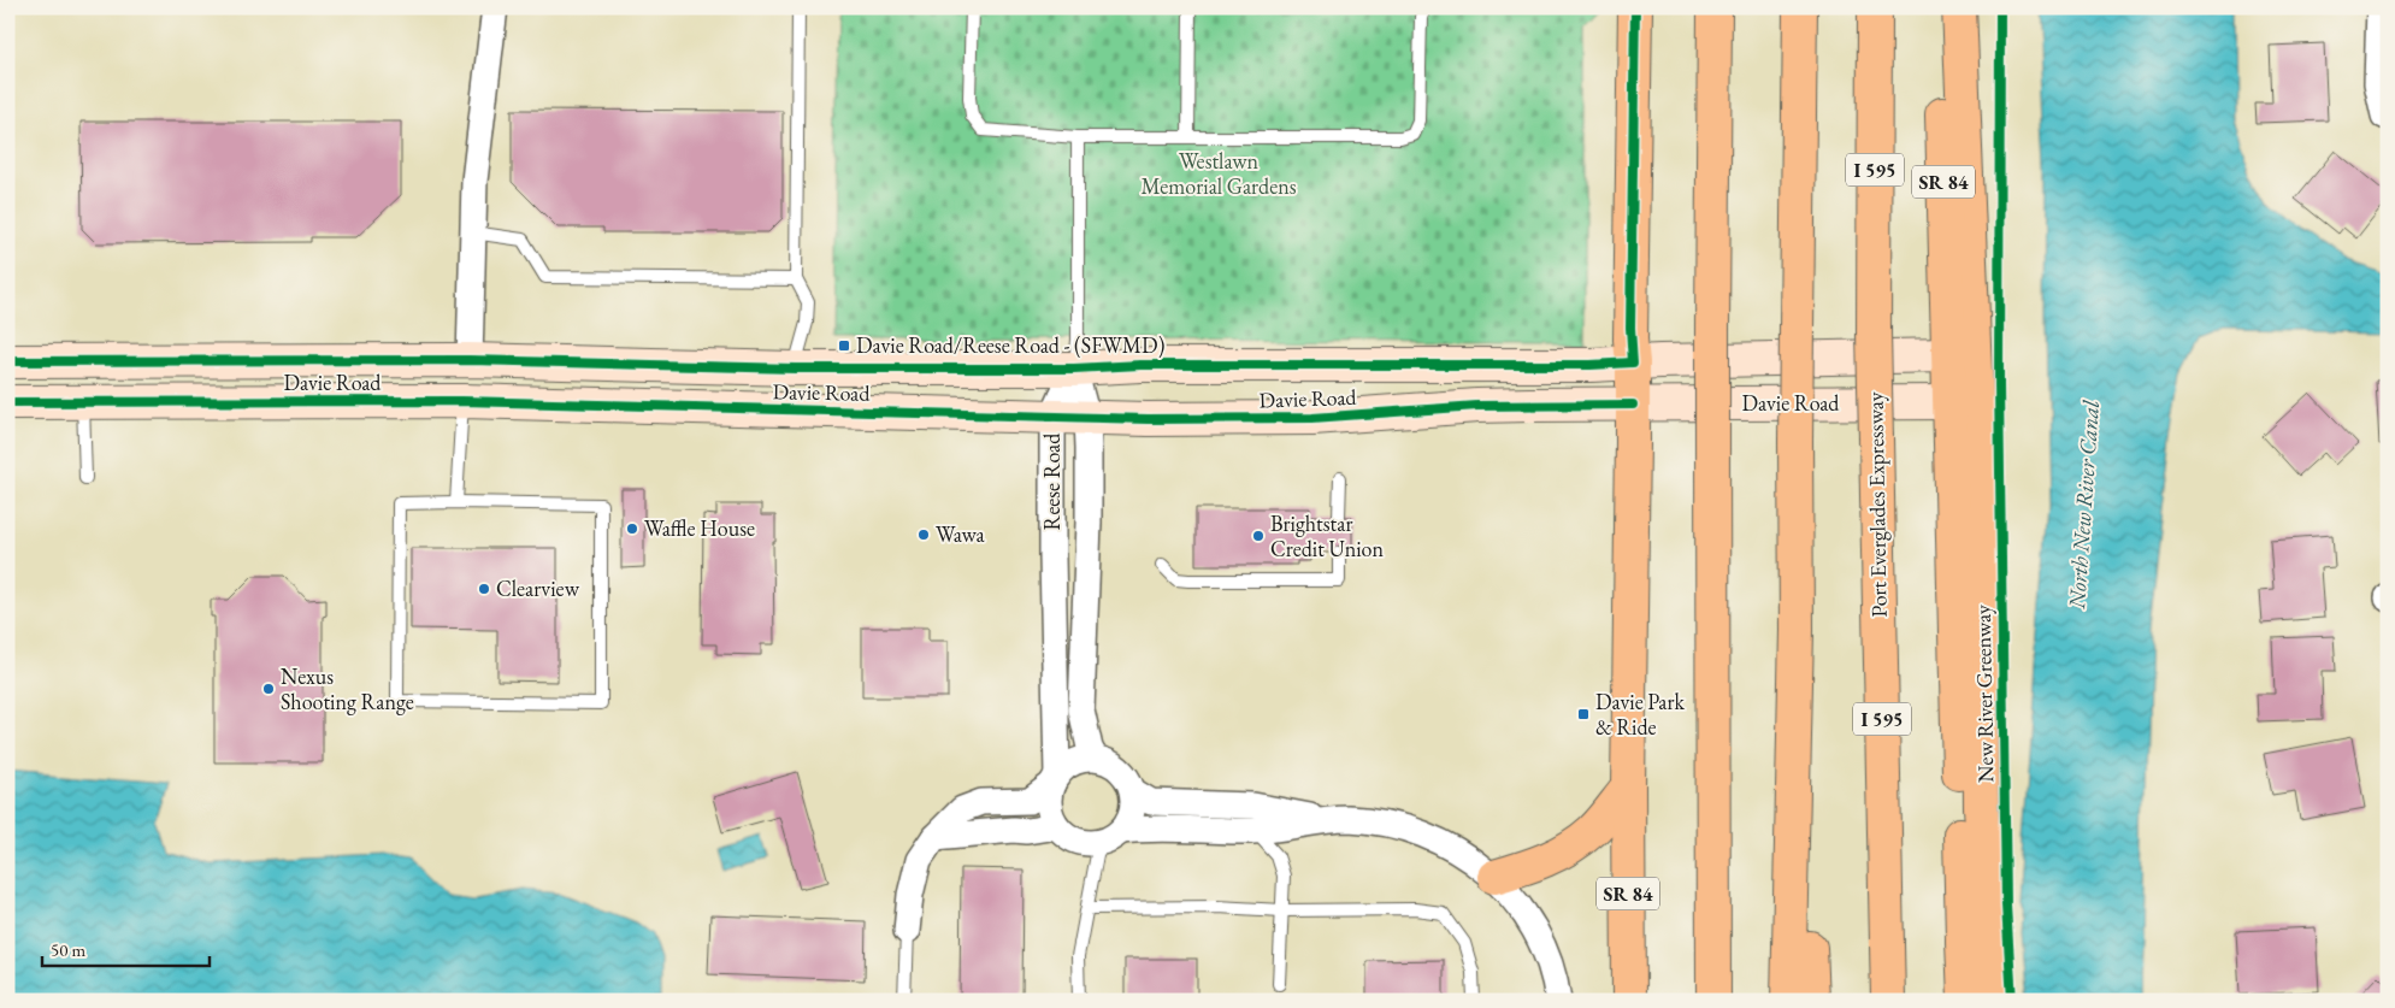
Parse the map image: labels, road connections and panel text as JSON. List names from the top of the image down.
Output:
{
  "streets": {
    "main road": [
      "I 595",
      "SR 84",
      "Davie Road",
      "Port Everglades Expressway"
    ],
    "street": ["Reese Road"],
    "cycle path": ["New River Greenway"]
  },
  "crossings": [
    ["SR 84", "Davie Road"],
    ["Davie Road", "Reese Road"]
  ],
  "water": ["North New River Canal"],
  "parks": ["Westlawn Memorial Gardens"],
  "places": {
    "transit": ["Davie Road/Reese Road - (SFWMD)", "Davie Park & Ride"],
    "other": [
      "Waffle House",
      "Wawa",
      "Brightstar Credit Union",
      "Clearview",
      "Nexus Shooting Range"
    ]
  },
  "scale_bar": "50 m"
}
